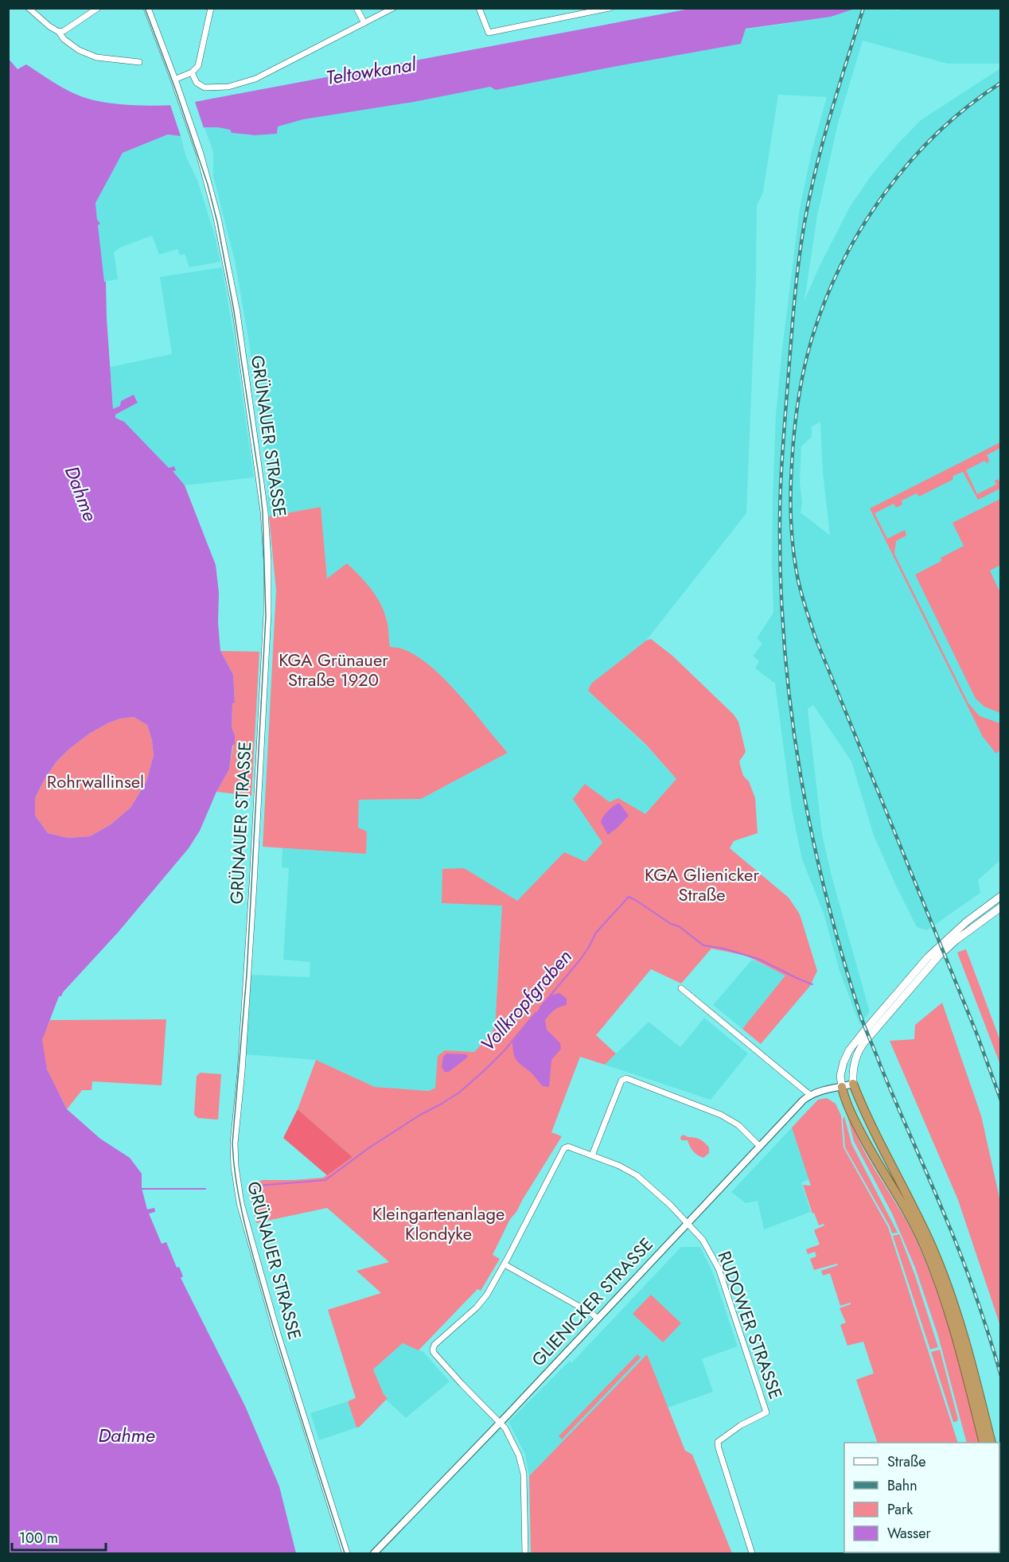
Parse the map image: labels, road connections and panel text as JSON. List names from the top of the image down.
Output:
{
  "streets": {
    "main road": ["GRÜNAUER STRASSE"],
    "street": ["GLIENICKER STRASSE", "RUDOWER STRASSE"]
  },
  "crossings": [
    ["GLIENICKER STRASSE", "RUDOWER STRASSE"]
  ],
  "water": ["Teltowkanal", "Dahme", "Vollkropfgraben"],
  "parks": [
    "KGA Grünauer Straße 1920",
    "Rohrwallinsel",
    "KGA Glienicker Straße",
    "Kleingartenanlage Klondyke"
  ],
  "legend": [
    "Straße",
    "Bahn",
    "Park",
    "Wasser"
  ],
  "scale_bar": "100 m"
}
